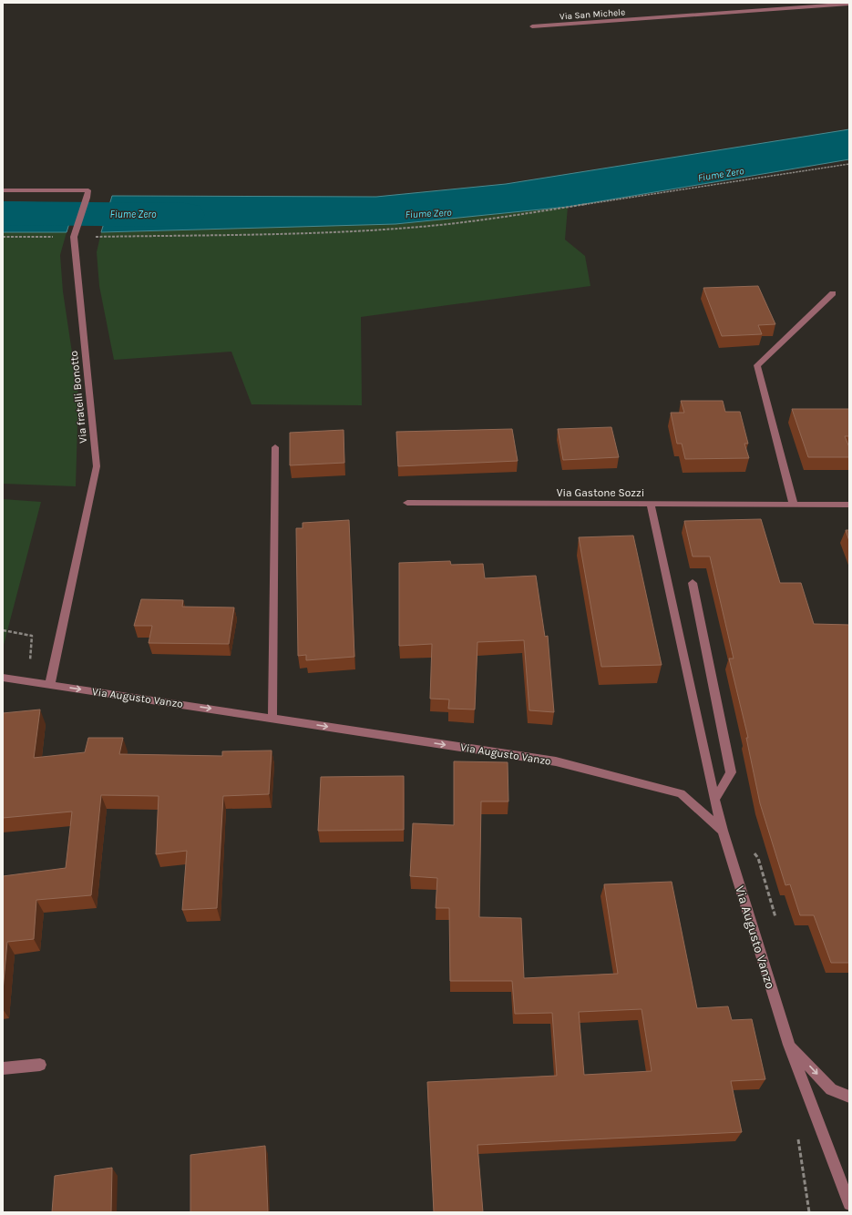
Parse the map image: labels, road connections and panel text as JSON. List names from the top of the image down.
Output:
{
  "streets": {
    "street": [
      "Via San Michele",
      "Via fratelli Bonotto",
      "Via Gastone Sozzi",
      "Via Augusto Vanzo"
    ]
  },
  "crossings": [
    ["Via fratelli Bonotto", "Via Augusto Vanzo"],
    ["Via Gastone Sozzi", "Via Augusto Vanzo"]
  ],
  "one_way": ["Via Augusto Vanzo"],
  "water": ["Fiume Zero"]
}
